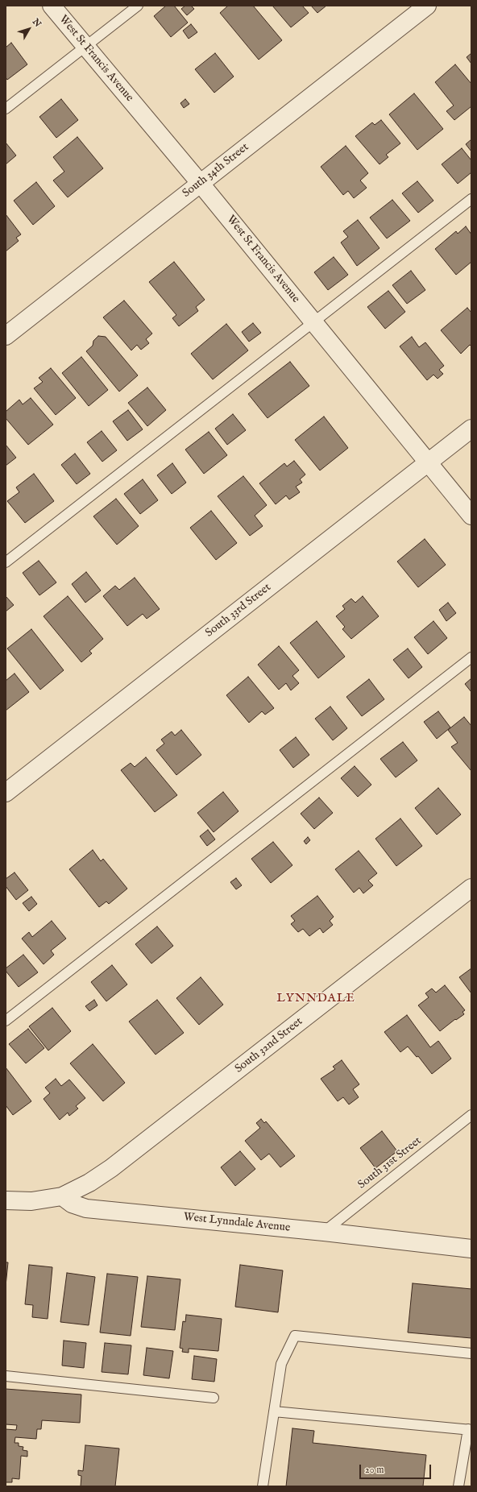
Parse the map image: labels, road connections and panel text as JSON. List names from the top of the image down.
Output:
{
  "streets": {
    "street": [
      "West St Francis Avenue",
      "South 34th Street",
      "South 33rd Street",
      "South 32nd Street",
      "West Lynndale Avenue"
    ],
    "lane": ["South 31st Street"]
  },
  "crossings": [
    ["West St Francis Avenue", "South 34th Street"],
    ["West St Francis Avenue", "South 33rd Street"],
    ["South 32nd Street", "West Lynndale Avenue"],
    ["South 31st Street", "West Lynndale Avenue"]
  ],
  "districts": ["LYNNDALE"],
  "scale_bar": "20 m",
  "north": "top right"
}
